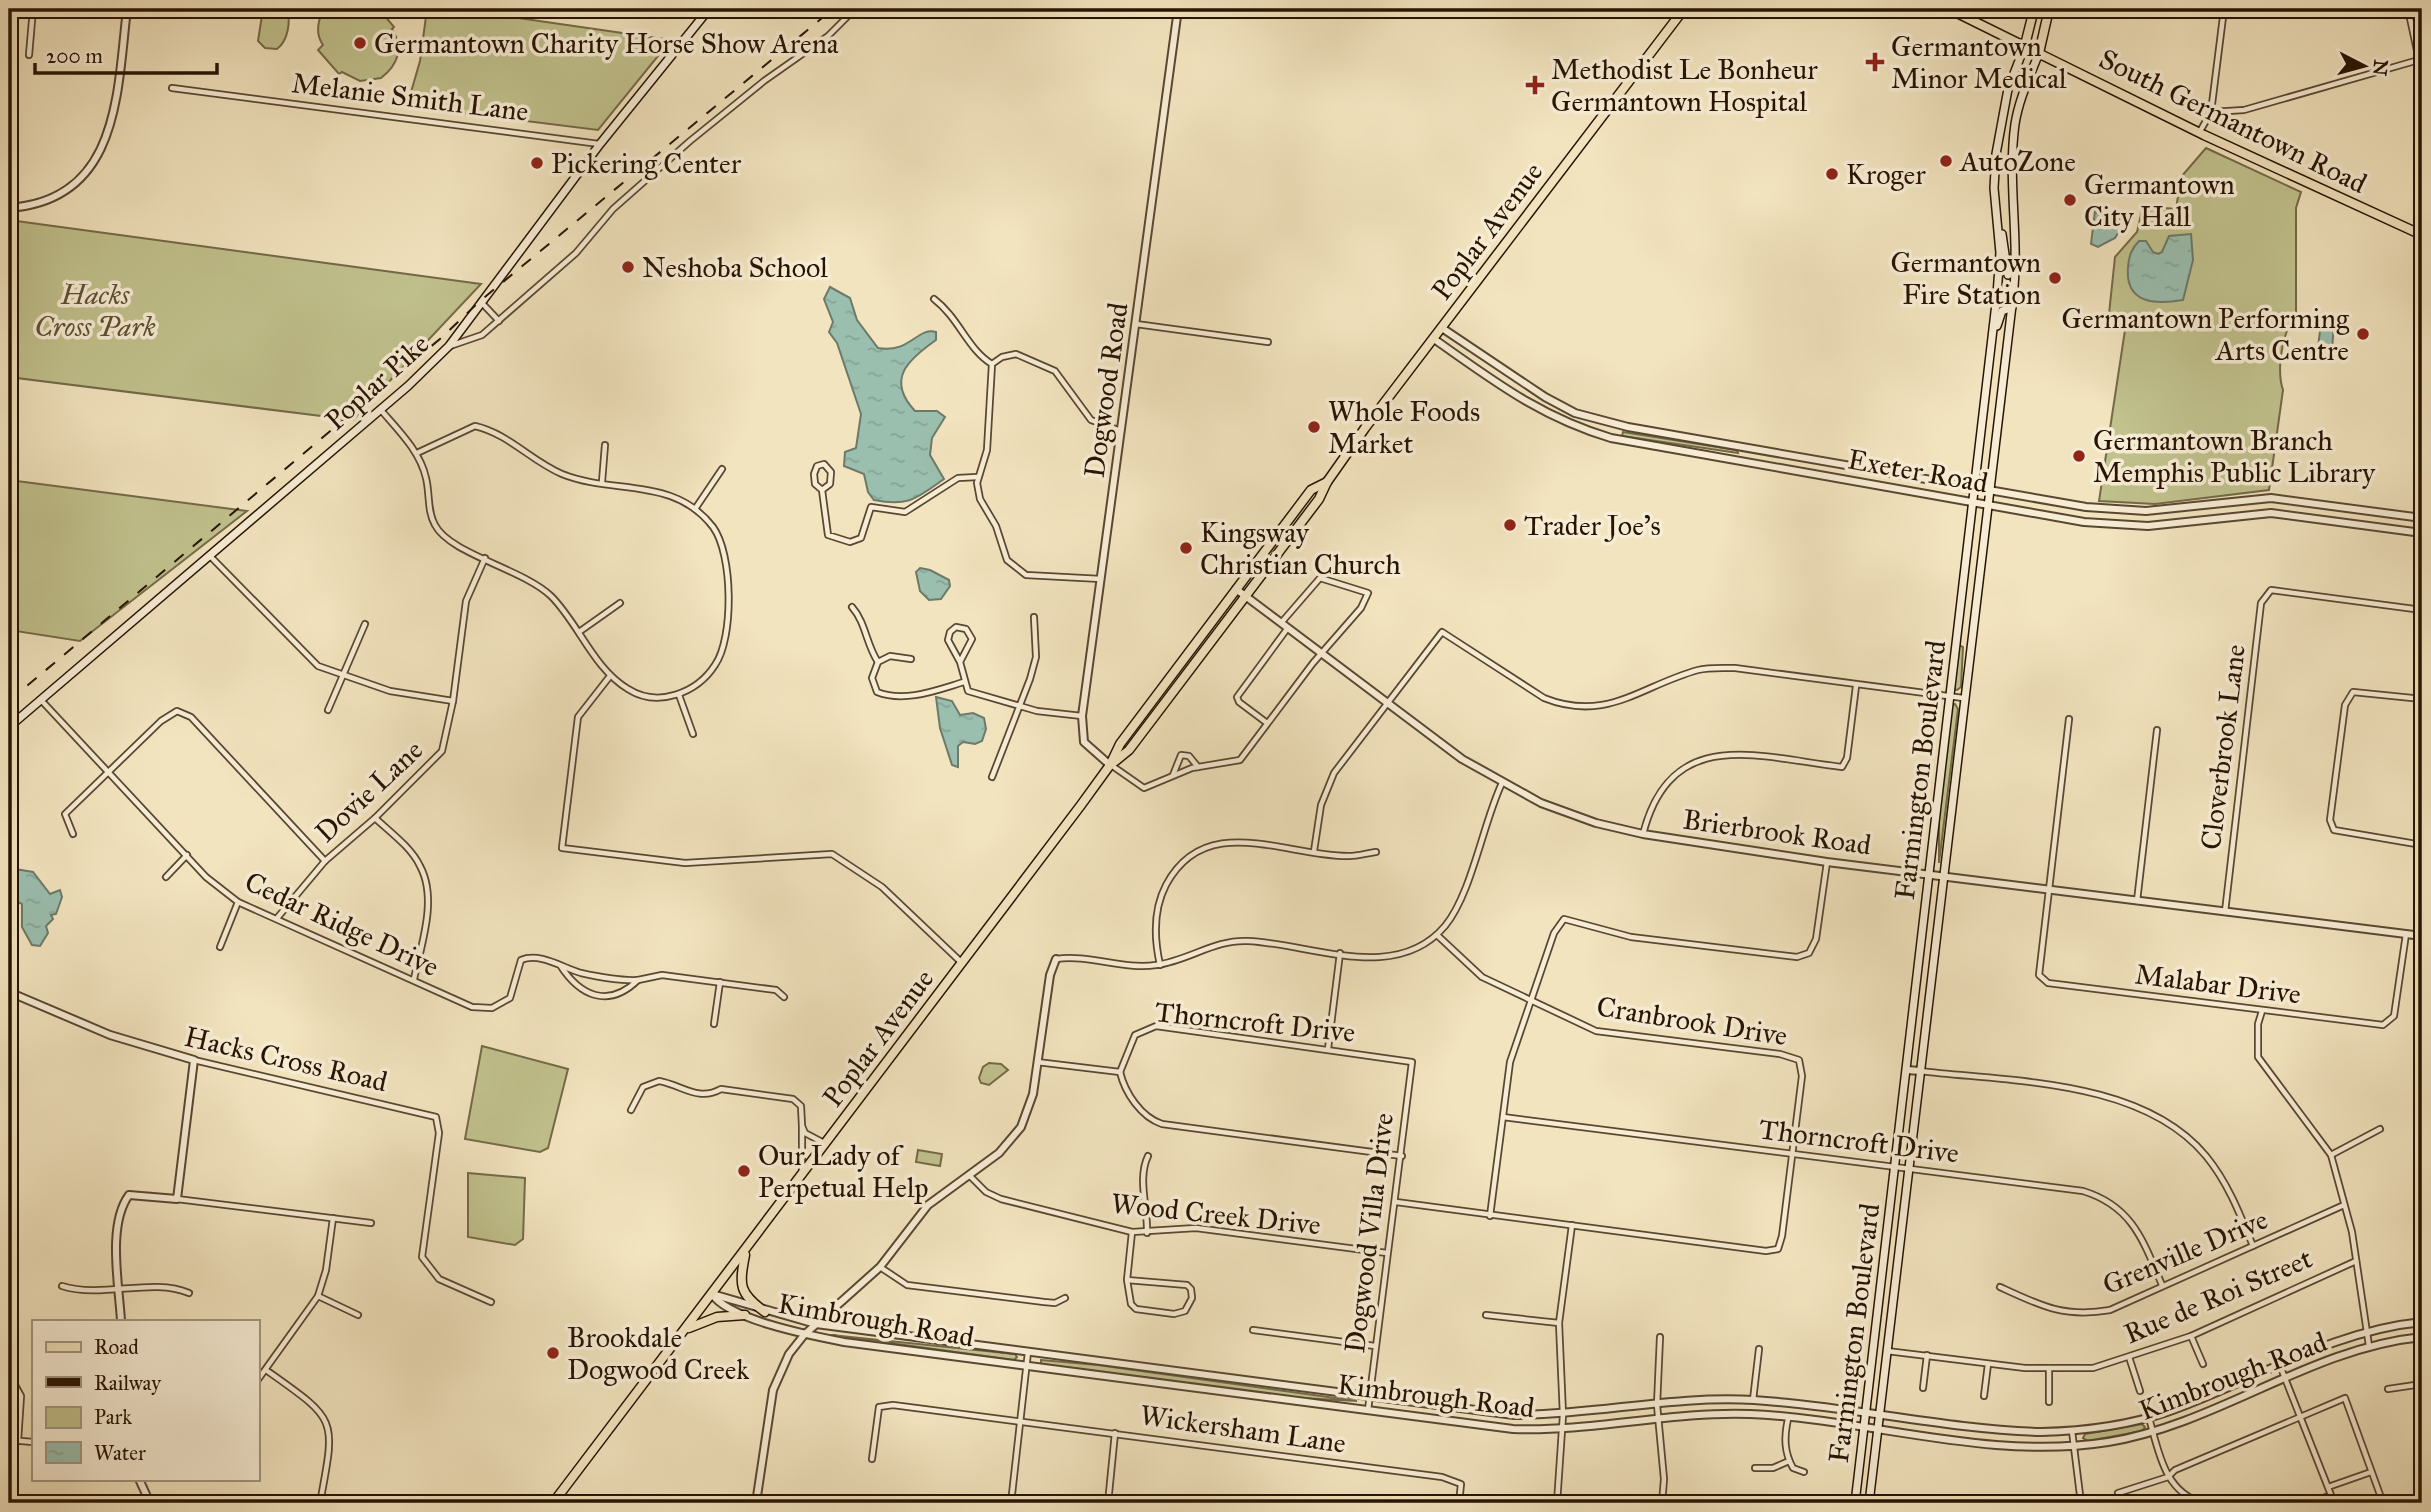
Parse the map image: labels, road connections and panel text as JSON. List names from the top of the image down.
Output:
{
  "streets": {
    "main road": [
      "South Germantown Road",
      "Poplar Avenue",
      "Poplar Pike",
      "Farmington Boulevard"
    ],
    "street": [
      "Melanie Smith Lane",
      "Dogwood Road",
      "Exeter Road",
      "Cloverbrook Lane",
      "Dovie Lane",
      "Brierbrook Road",
      "Cedar Ridge Drive",
      "Malabar Drive",
      "Cranbrook Drive",
      "Thorncroft Drive",
      "Hacks Cross Road",
      "Wood Creek Drive",
      "Dogwood Villa Drive",
      "Grenville Drive",
      "Rue de Roi Street",
      "Kimbrough Road",
      "Wickersham Lane"
    ]
  },
  "crossings": [
    ["Melanie Smith Lane", "Poplar Pike"],
    ["South Germantown Road", "Farmington Boulevard"],
    ["Poplar Avenue", "Dogwood Road"],
    ["Poplar Avenue", "Exeter Road"],
    ["Poplar Avenue", "Brierbrook Road"],
    ["Poplar Avenue", "Kimbrough Road"],
    ["Poplar Pike", "Cedar Ridge Drive"],
    ["Exeter Road", "Farmington Boulevard"],
    ["Cloverbrook Lane", "Brierbrook Road"],
    ["Farmington Boulevard", "Brierbrook Road"],
    ["Farmington Boulevard", "Thorncroft Drive"],
    ["Farmington Boulevard", "Rue de Roi Street"],
    ["Farmington Boulevard", "Kimbrough Road"],
    ["Dovie Lane", "Cedar Ridge Drive"],
    ["Brierbrook Road", "Malabar Drive"],
    ["Cranbrook Drive", "Thorncroft Drive"],
    ["Thorncroft Drive", "Dogwood Villa Drive"],
    ["Thorncroft Drive", "Grenville Drive"],
    ["Wood Creek Drive", "Dogwood Villa Drive"],
    ["Dogwood Villa Drive", "Kimbrough Road"]
  ],
  "parks": ["Hacks Cross Park"],
  "places": {
    "other": [
      "Germantown Charity Horse Show Arena",
      "AutoZone",
      "Pickering Center",
      "Kroger",
      "Germantown City Hall",
      "Neshoba School",
      "Germantown Fire Station",
      "Germantown Performing Arts Centre",
      "Whole Foods Market",
      "Germantown Branch Memphis Public Library",
      "Trader Joe's",
      "Kingsway Christian Church",
      "Our Lady of Perpetual Help",
      "Brookdale Dogwood Creek"
    ],
    "health": ["Germantown Minor Medical", "Methodist Le Bonheur Germantown Hospital"]
  },
  "legend": [
    "Road",
    "Railway",
    "Park",
    "Water"
  ],
  "scale_bar": "200 m",
  "north": "right"
}
